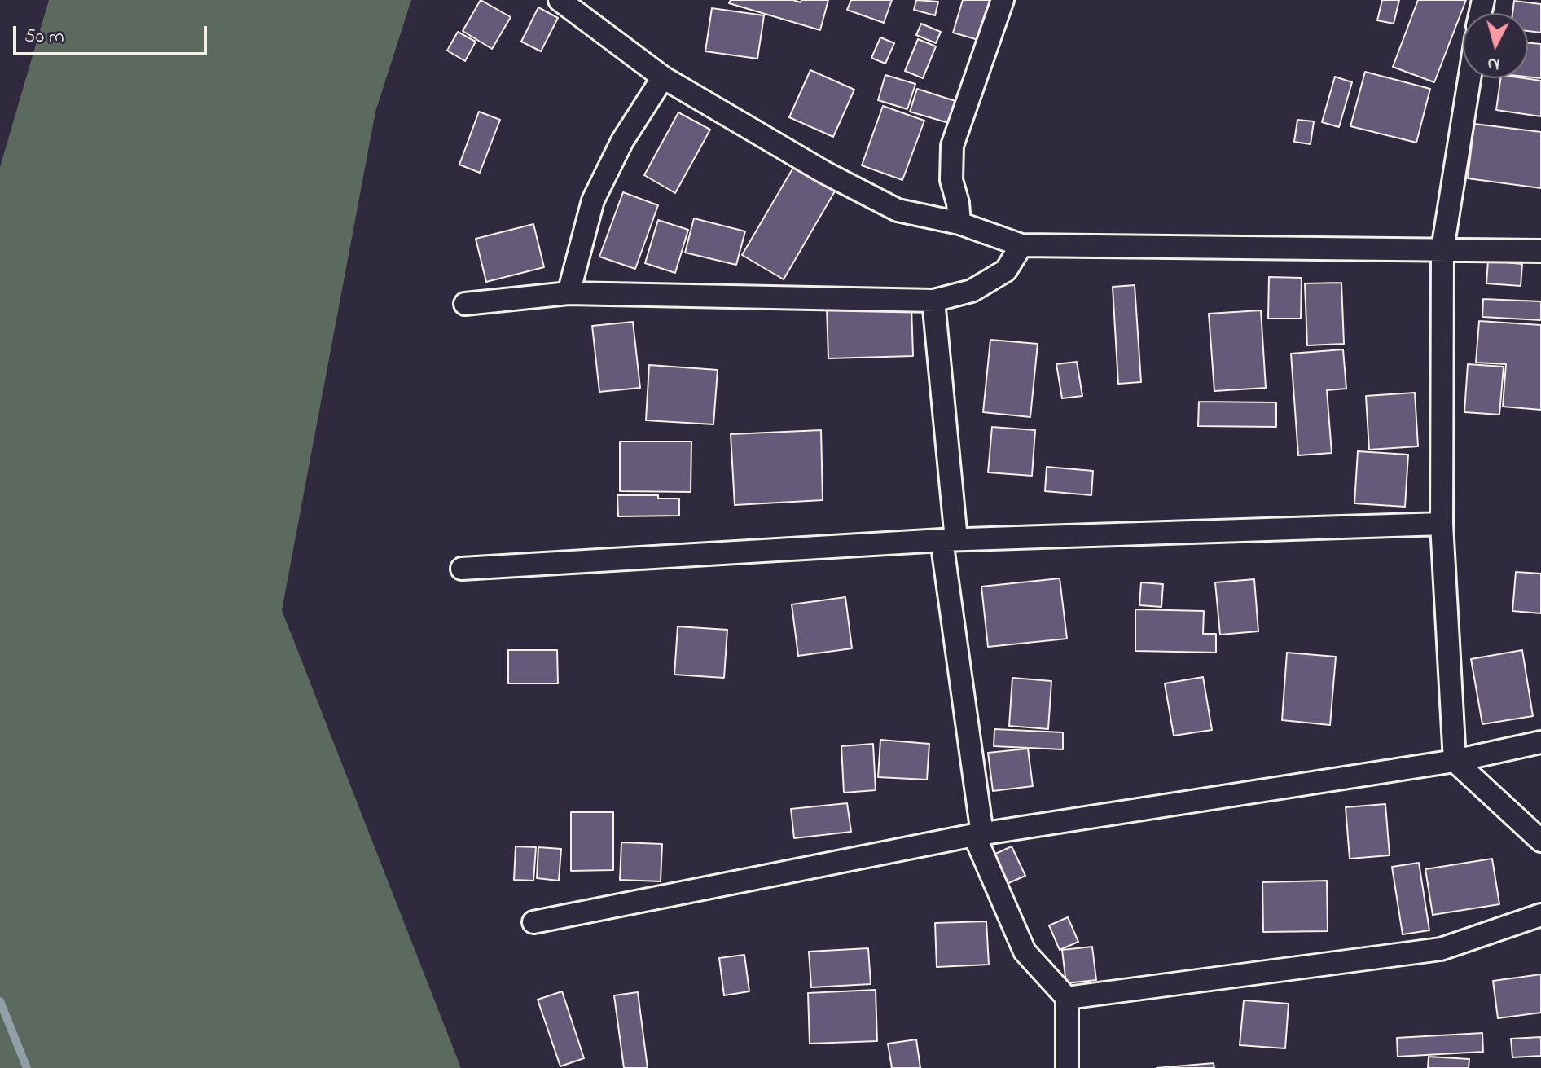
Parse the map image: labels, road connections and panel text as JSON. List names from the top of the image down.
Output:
{
  "scale_bar": "50 m",
  "north": "bottom"
}
